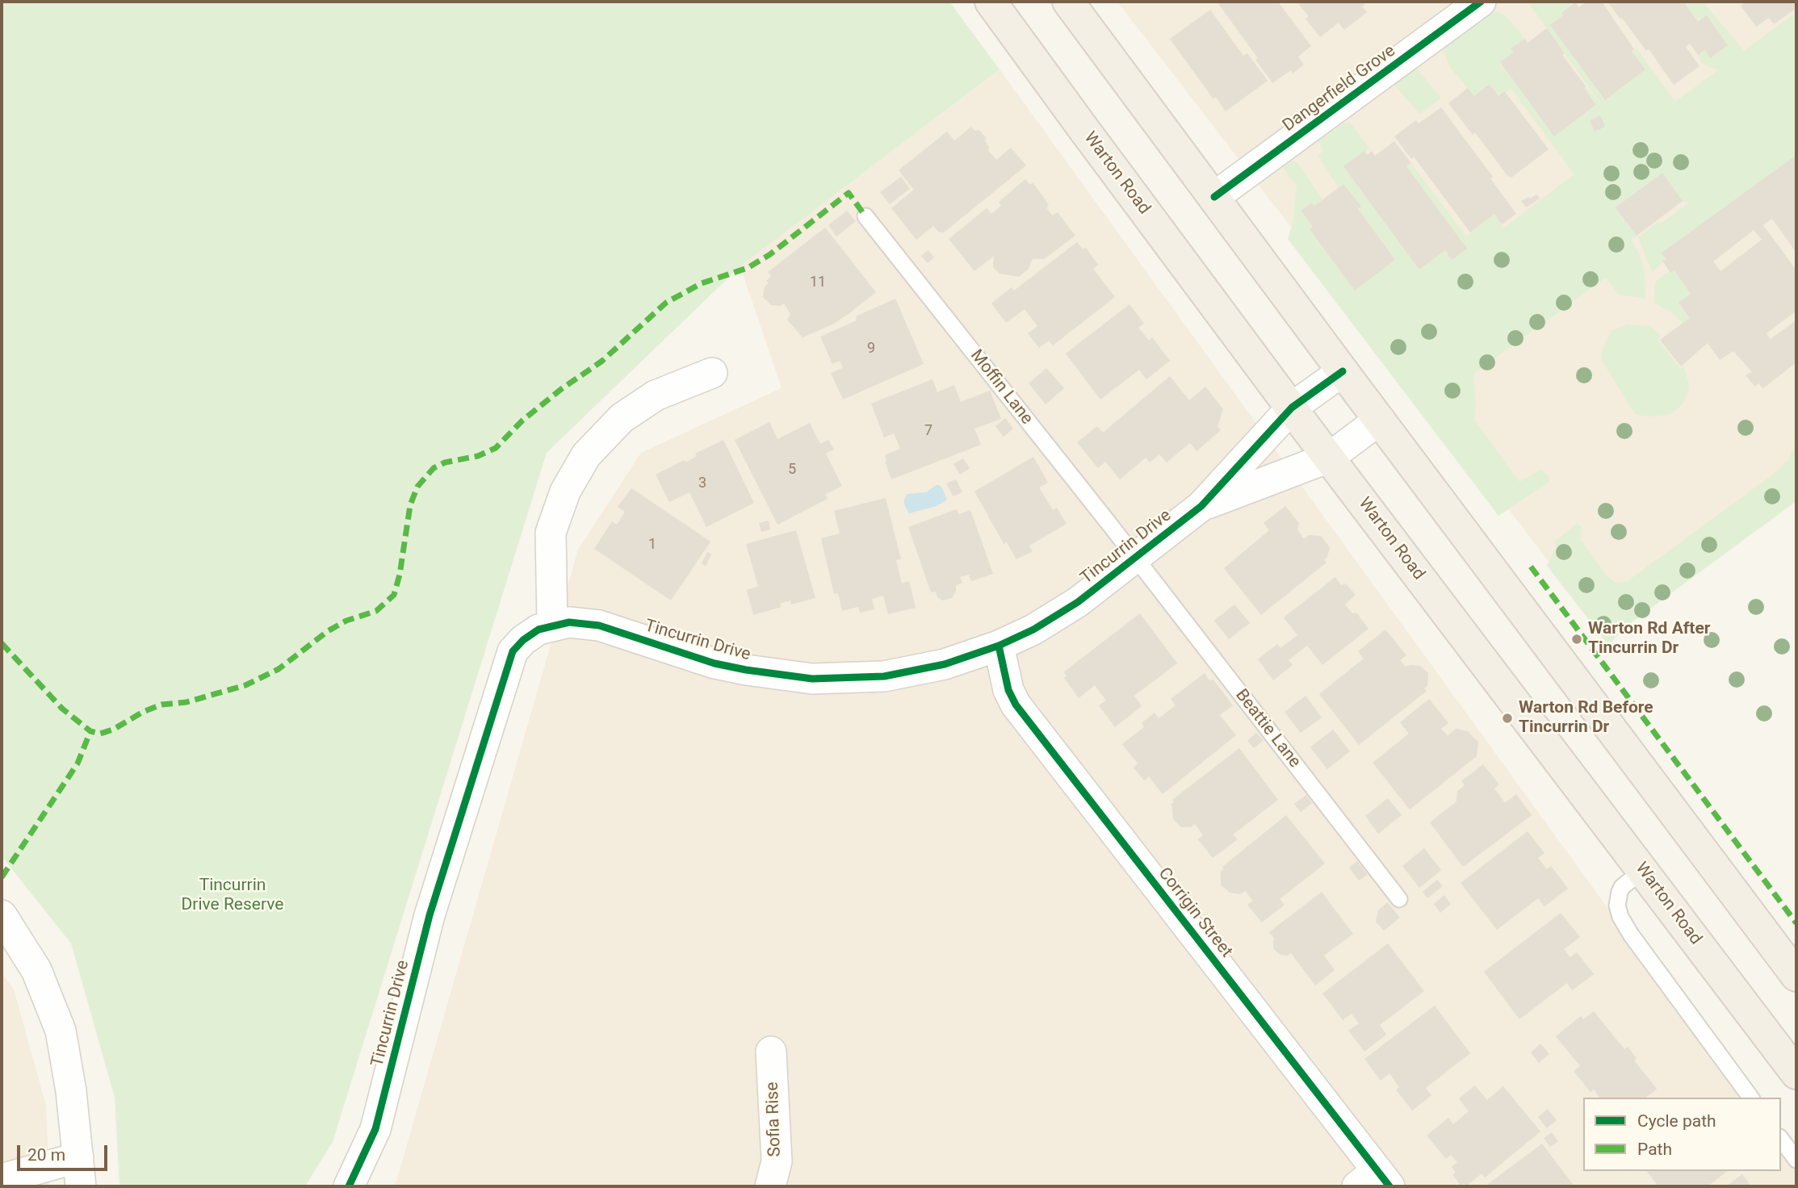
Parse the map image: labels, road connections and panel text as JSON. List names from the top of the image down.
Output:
{
  "streets": {
    "main road": ["Warton Road"],
    "street": [
      "Dangerfield Grove",
      "Tincurrin Drive",
      "Corrigin Street",
      "Sofia Rise"
    ],
    "lane": ["Moffin Lane", "Beattie Lane"]
  },
  "crossings": [
    ["Warton Road", "Tincurrin Drive"],
    ["Moffin Lane", "Tincurrin Drive"],
    ["Moffin Lane", "Beattie Lane"],
    ["Tincurrin Drive", "Beattie Lane"],
    ["Tincurrin Drive", "Corrigin Street"]
  ],
  "parks": ["Tincurrin Drive Reserve"],
  "places": ["Warton Rd After Tincurrin Dr", "Warton Rd Before Tincurrin Dr"],
  "house_numbers": [
    "11",
    "9",
    "7",
    "5",
    "3",
    "1"
  ],
  "legend": ["Cycle path", "Path"],
  "scale_bar": "20 m"
}
